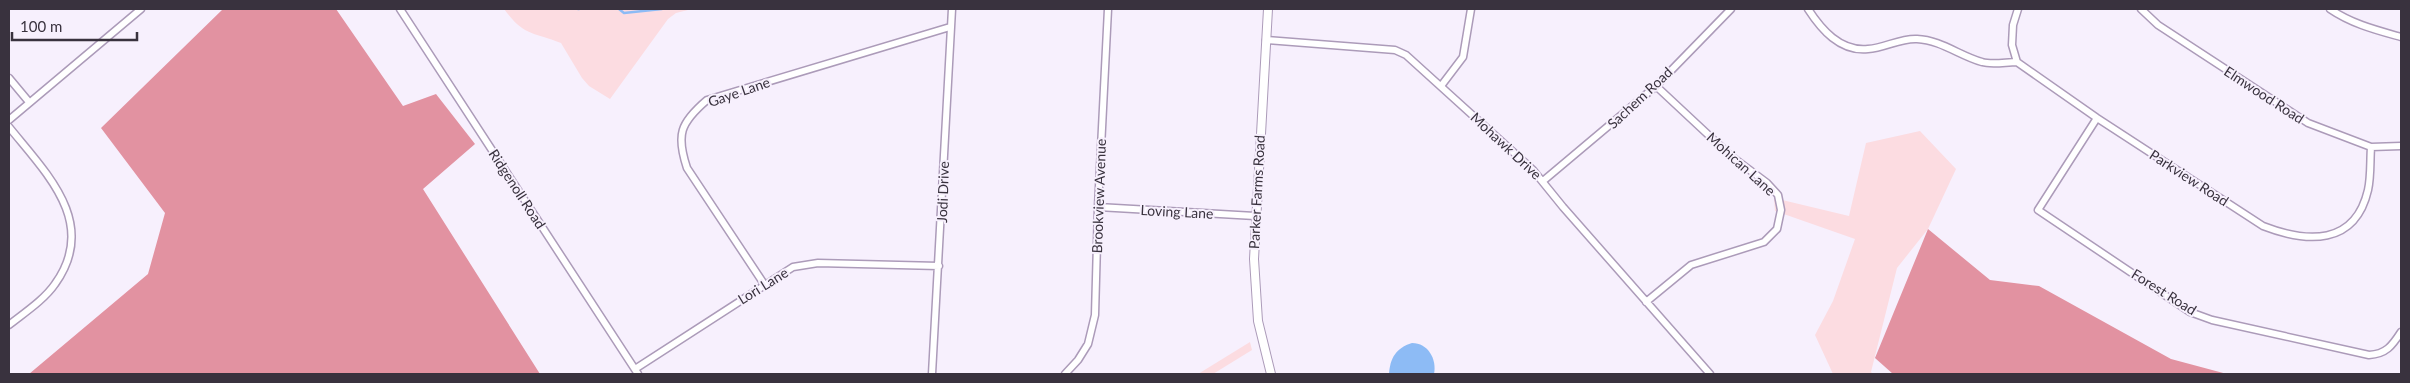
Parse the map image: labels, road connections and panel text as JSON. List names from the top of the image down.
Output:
{
  "streets": {
    "street": [
      "Gaye Lane",
      "Elmwood Road",
      "Sachem Road",
      "Mohawk Drive",
      "Mohican Lane",
      "Parkview Road",
      "Ridgenoll Road",
      "Jodi Drive",
      "Parker Farms Road",
      "Brookview Avenue",
      "Loving Lane",
      "Lori Lane",
      "Forest Road"
    ]
  },
  "crossings": [
    ["Gaye Lane", "Jodi Drive"],
    ["Gaye Lane", "Lori Lane"],
    ["Elmwood Road", "Parkview Road"],
    ["Sachem Road", "Mohawk Drive"],
    ["Sachem Road", "Mohican Lane"],
    ["Mohawk Drive", "Mohican Lane"],
    ["Mohawk Drive", "Parker Farms Road"],
    ["Parkview Road", "Forest Road"],
    ["Ridgenoll Road", "Lori Lane"],
    ["Jodi Drive", "Lori Lane"],
    ["Parker Farms Road", "Loving Lane"],
    ["Brookview Avenue", "Loving Lane"]
  ],
  "scale_bar": "100 m"
}
